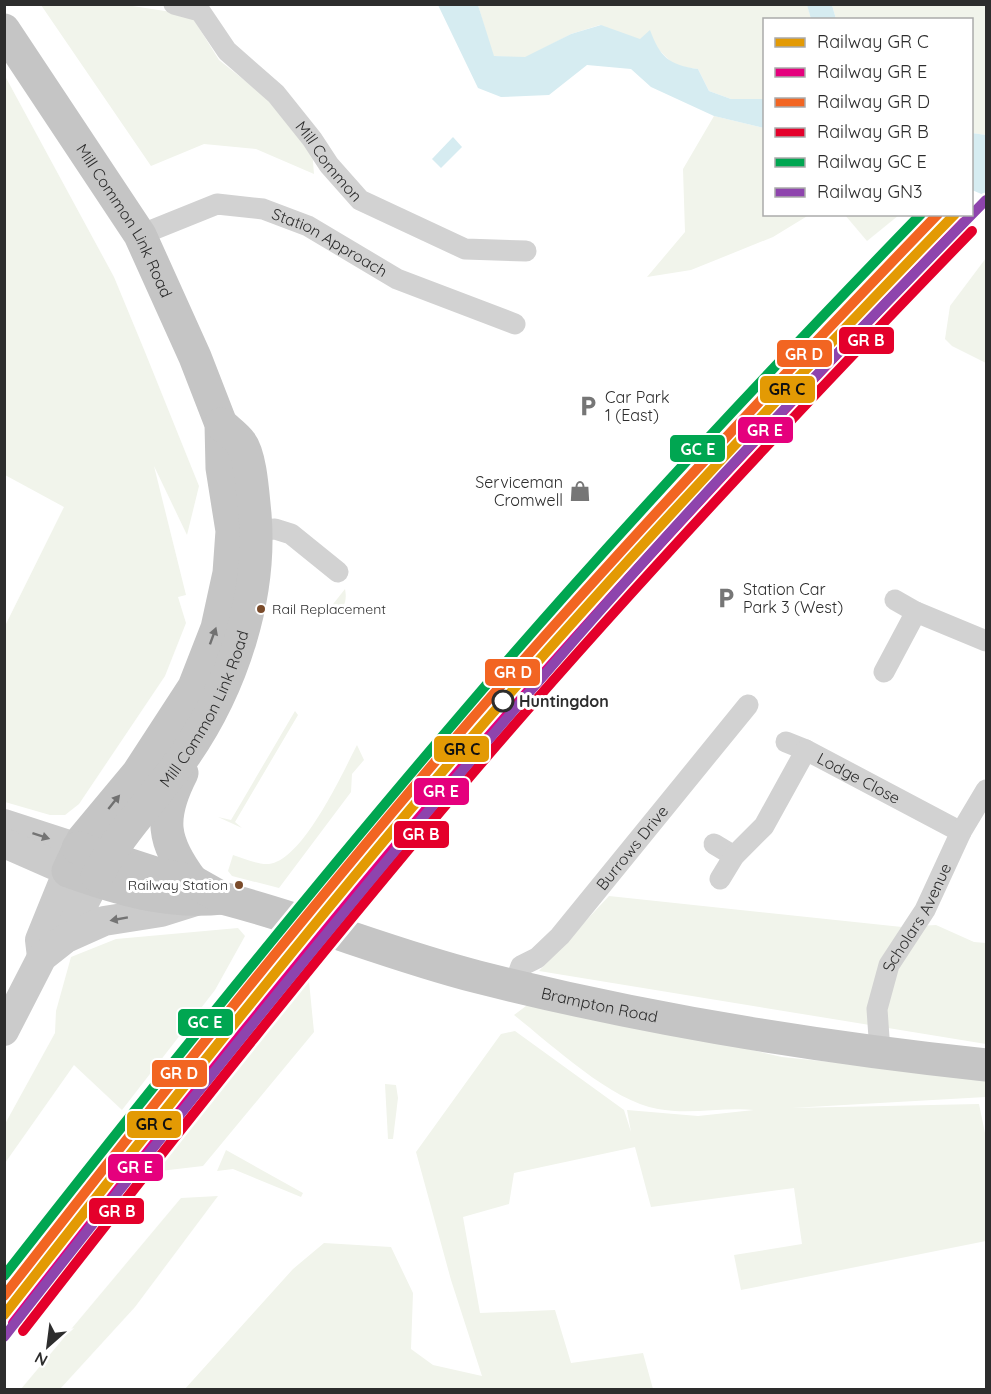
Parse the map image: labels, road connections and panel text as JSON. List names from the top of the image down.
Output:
{
  "streets": {
    "main road": ["Mill Common Link Road", "Brampton Road"],
    "street": [
      "Mill Common",
      "Station Approach",
      "Lodge Close",
      "Burrows Drive",
      "Scholars Avenue"
    ]
  },
  "crossings": [
    ["Mill Common Link Road", "Station Approach"],
    ["Mill Common Link Road", "Brampton Road"],
    ["Lodge Close", "Scholars Avenue"],
    ["Burrows Drive", "Brampton Road"],
    ["Scholars Avenue", "Brampton Road"]
  ],
  "places": {
    "parking": ["Car Park 1 (East)", "Station Car Park 3 (West)"],
    "shop": ["Serviceman Cromwell"],
    "other": ["Rail Replacement", "Huntingdon", "Railway Station"]
  },
  "lines": ["rail line GN3"],
  "legend": [
    "Railway GR C",
    "Railway GR E",
    "Railway GR D",
    "Railway GR B",
    "Railway GC E",
    "Railway GN3"
  ],
  "north": "bottom left"
}
